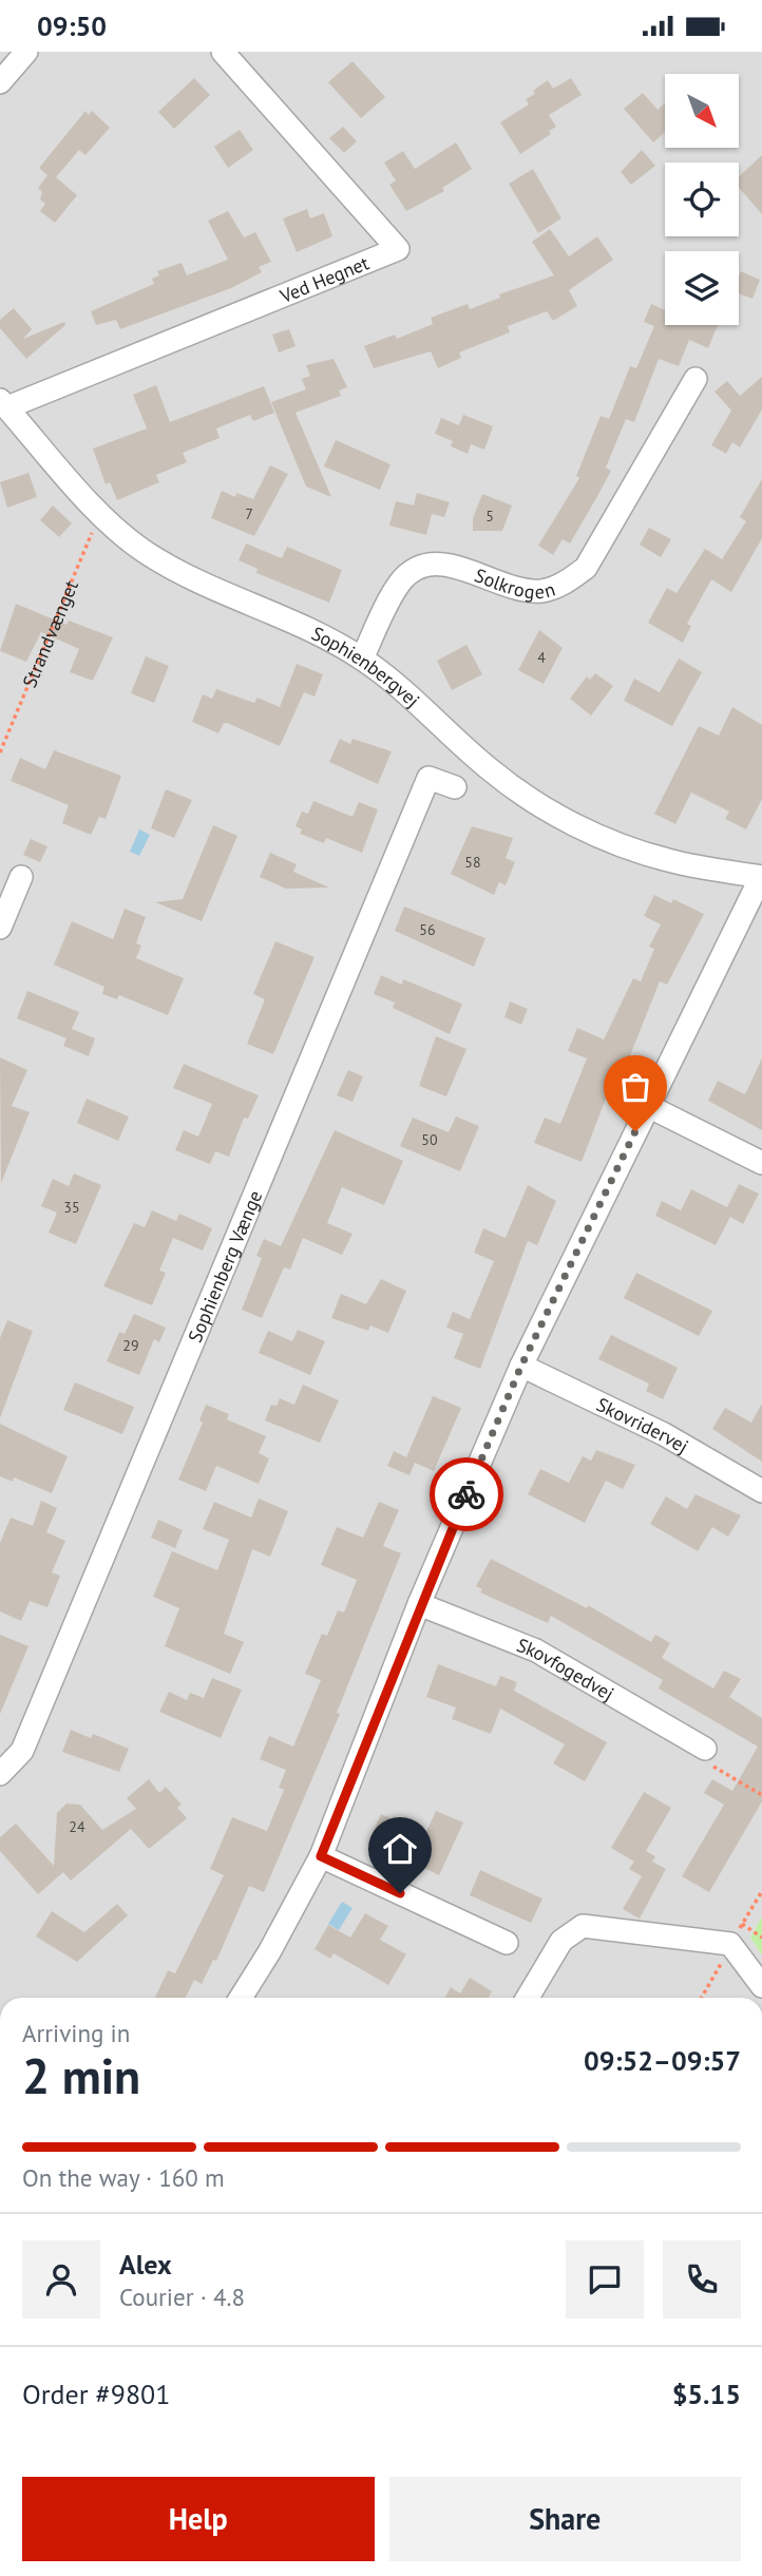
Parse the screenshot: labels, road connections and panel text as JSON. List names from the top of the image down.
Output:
{
  "streets": {
    "street": [
      "Ved Hegnet",
      "Solkrogen",
      "Sophienbergvej",
      "Sophienberg Vænge",
      "Skovridervej",
      "Skovfogedvej"
    ],
    "path": ["Strandvænget"]
  },
  "crossings": [
    ["Ved Hegnet", "Sophienbergvej"],
    ["Solkrogen", "Sophienbergvej"],
    ["Strandvænget", "Sophienbergvej"]
  ],
  "house_numbers": [
    "7",
    "5",
    "4",
    "58",
    "56",
    "50",
    "35",
    "29",
    "24"
  ],
  "north": "bottom right",
  "page": {
    "status": "09:50",
    "heading": ["2 min", "Arriving in", "09:52–09:57"],
    "panel": [
      "Alex",
      "Courier · 4.8",
      "Order #9801",
      "$5.15"
    ],
    "bar": "On the way · 160 m",
    "buttons": ["Help", "Share"]
  }
}
